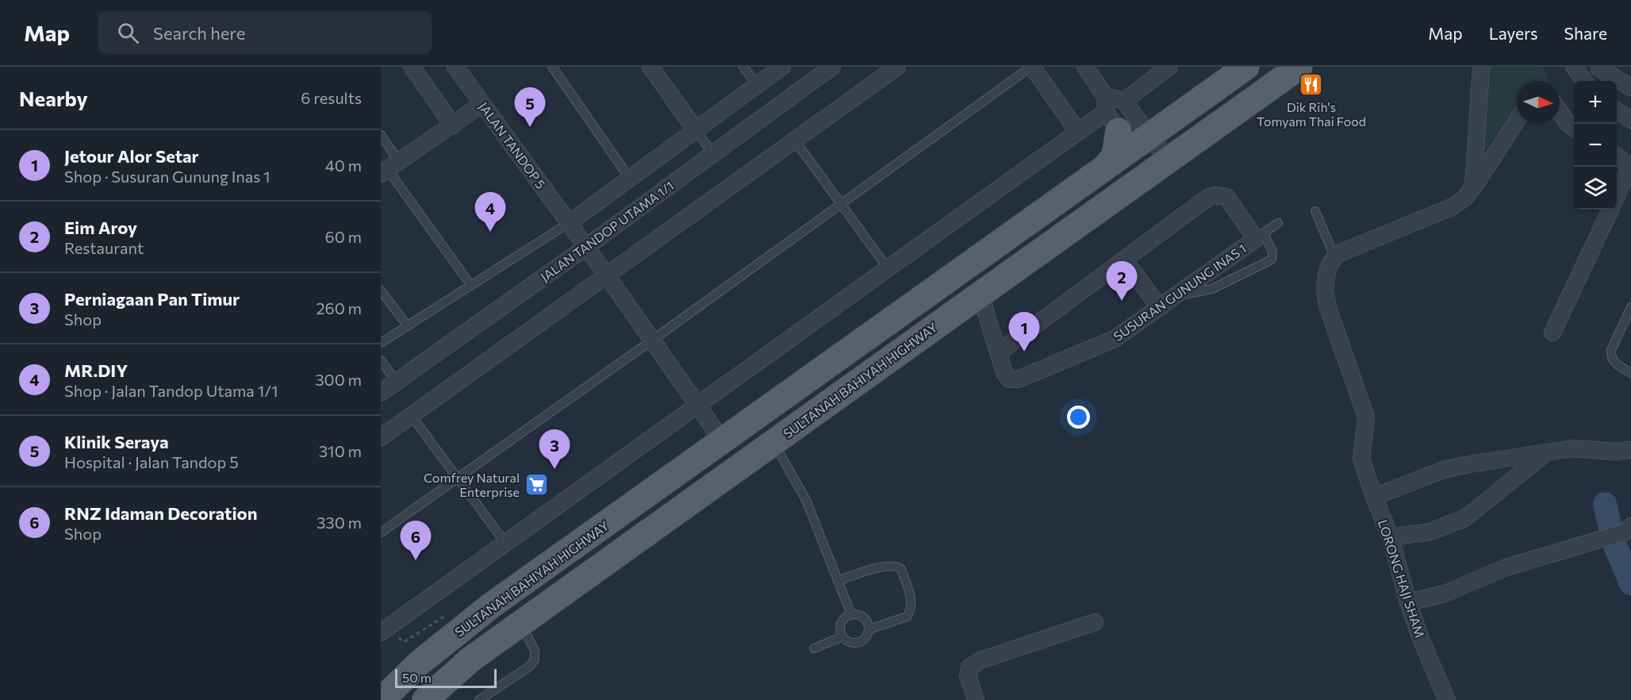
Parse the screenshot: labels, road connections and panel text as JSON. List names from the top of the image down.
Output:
{
  "streets": {
    "main road": ["SULTANAH BAHIYAH HIGHWAY"],
    "street": [
      "JALAN TANDOP 5",
      "JALAN TANDOP UTAMA 1/1",
      "SUSURAN GUNUNG INAS 1",
      "LORONG HAJI SHAM"
    ]
  },
  "crossings": [
    ["JALAN TANDOP 5", "JALAN TANDOP UTAMA 1/1"],
    ["JALAN TANDOP 5", "SULTANAH BAHIYAH HIGHWAY"]
  ],
  "places": {
    "restaurant": ["Dik Rih's Tomyam Thai Food"],
    "supermarket": ["Comfrey Natural Enterprise"]
  },
  "scale_bar": "50 m",
  "north": "right",
  "page": {
    "header": "Map",
    "search": "Search here",
    "nav": ["Map", "Layers", "Share"],
    "heading": ["Nearby", "6 results"],
    "map_buttons": ["+", "−"],
    "pins": [
      "5",
      "4",
      "2",
      "1",
      "3",
      "6"
    ],
    "list": [
      {
        "mark": "1",
        "name": "Jetour Alor Setar",
        "note": "Shop · Susuran Gunung Inas 1",
        "value": "40 m"
      },
      {
        "mark": "2",
        "name": "Eim Aroy",
        "note": "Restaurant",
        "value": "60 m"
      },
      {
        "mark": "3",
        "name": "Perniagaan Pan Timur",
        "note": "Shop",
        "value": "260 m"
      },
      {
        "mark": "4",
        "name": "MR.DIY",
        "note": "Shop · Jalan Tandop Utama 1/1",
        "value": "300 m"
      },
      {
        "mark": "5",
        "name": "Klinik Seraya",
        "note": "Hospital · Jalan Tandop 5",
        "value": "310 m"
      },
      {
        "mark": "6",
        "name": "RNZ Idaman Decoration",
        "note": "Shop",
        "value": "330 m"
      }
    ],
    "scale": "50 m"
  }
}
